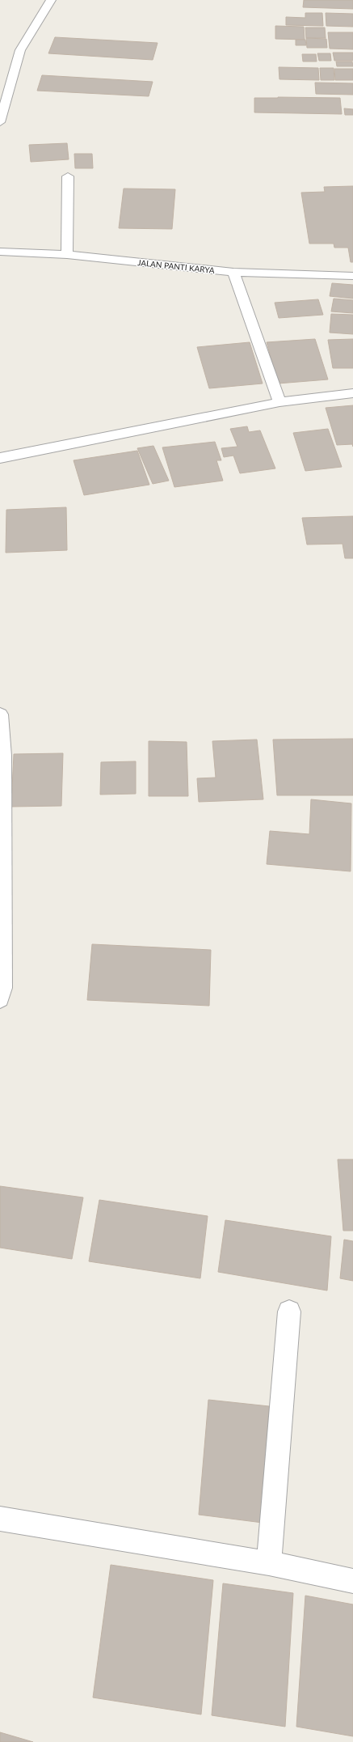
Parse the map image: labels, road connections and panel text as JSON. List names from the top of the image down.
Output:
{
  "streets": {
    "street": ["JALAN PANTI KARYA"]
  }
}
